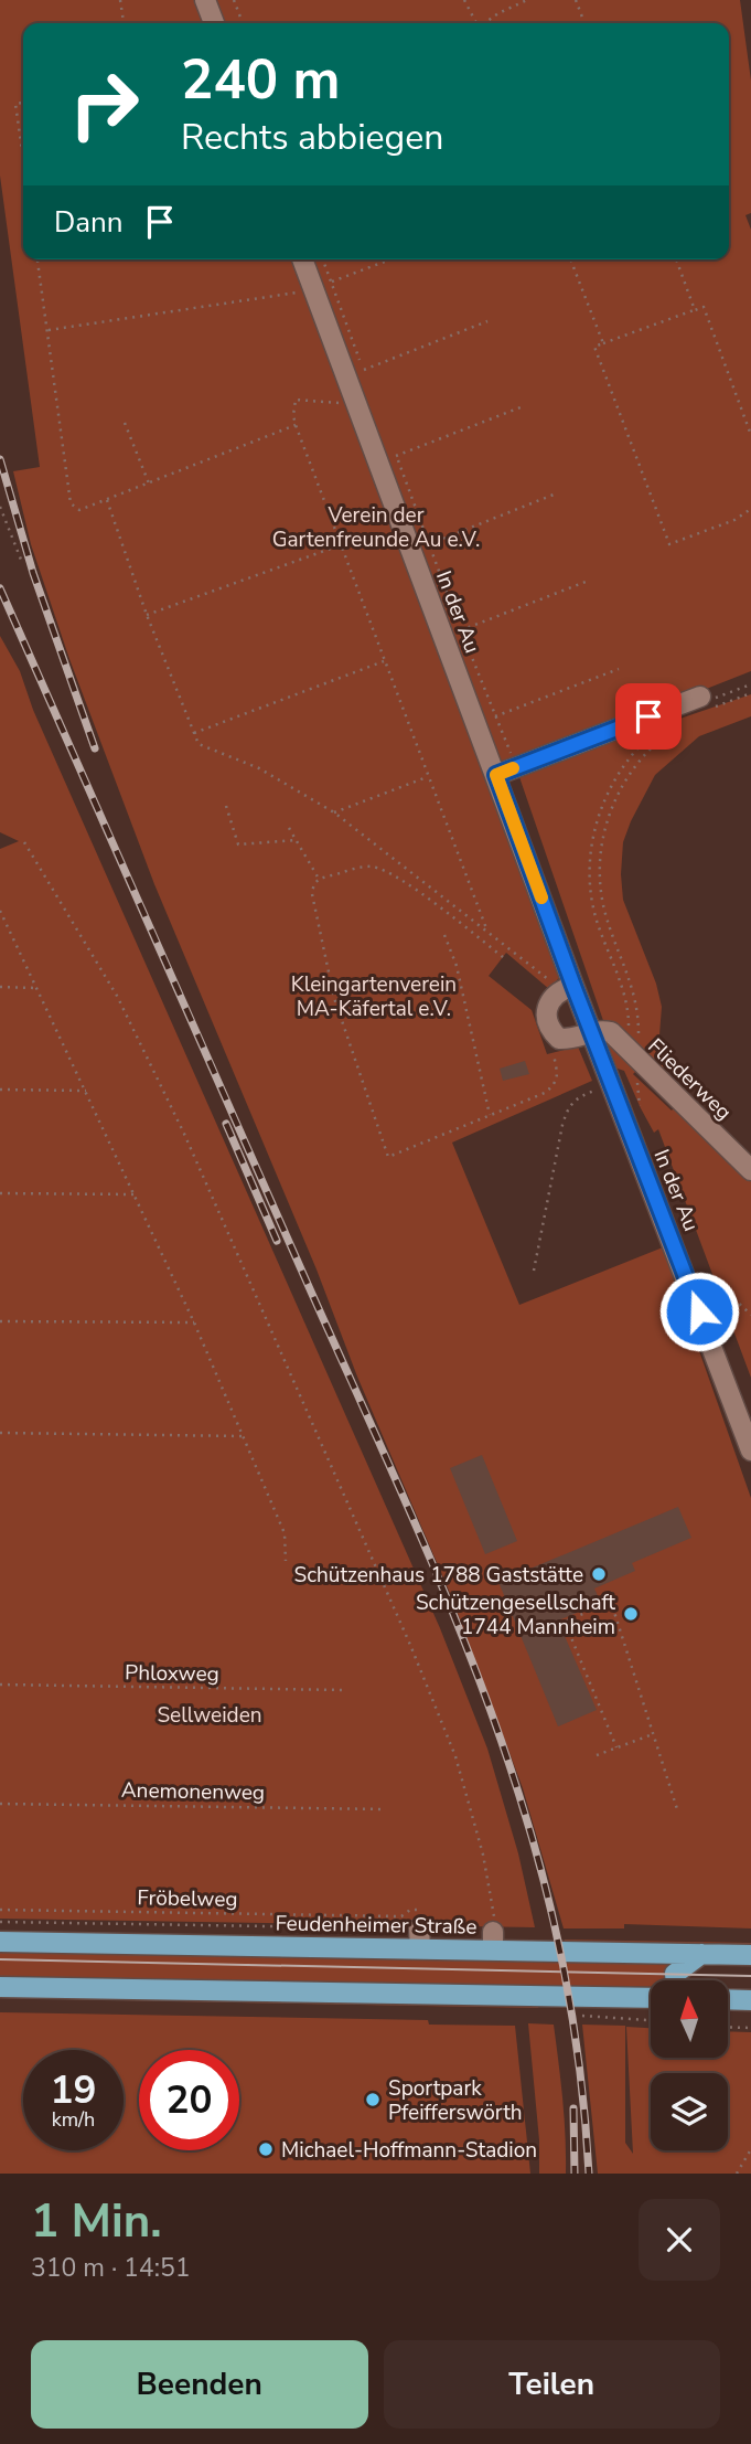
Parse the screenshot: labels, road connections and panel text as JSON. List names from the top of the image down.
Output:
{
  "streets": {
    "main road": ["Feudenheimer Straße"],
    "lane": ["In der Au", "Fliederweg"],
    "path": ["Phloxweg", "Anemonenweg", "Fröbelweg"]
  },
  "crossings": [
    ["In der Au", "Fliederweg"],
    ["Fröbelweg", "Feudenheimer Straße"]
  ],
  "parks": ["Verein der Gartenfreunde Au e.V.", "Kleingartenverein MA-Käfertal e.V.", "Sellweiden"],
  "places": [
    "Schützenhaus 1788 Gaststätte",
    "Schützengesellschaft 1744 Mannheim",
    "Sportpark Pfeifferswörth",
    "Michael-Hoffmann-Stadion"
  ],
  "north": "top",
  "page": {
    "turn": ["240 m", "Rechts abbiegen"],
    "then": "Dann",
    "speed": "19 km/h",
    "limit": "20",
    "heading": ["1 Min.", "310 m · 14:51"],
    "buttons": ["Beenden", "Teilen"]
  }
}
